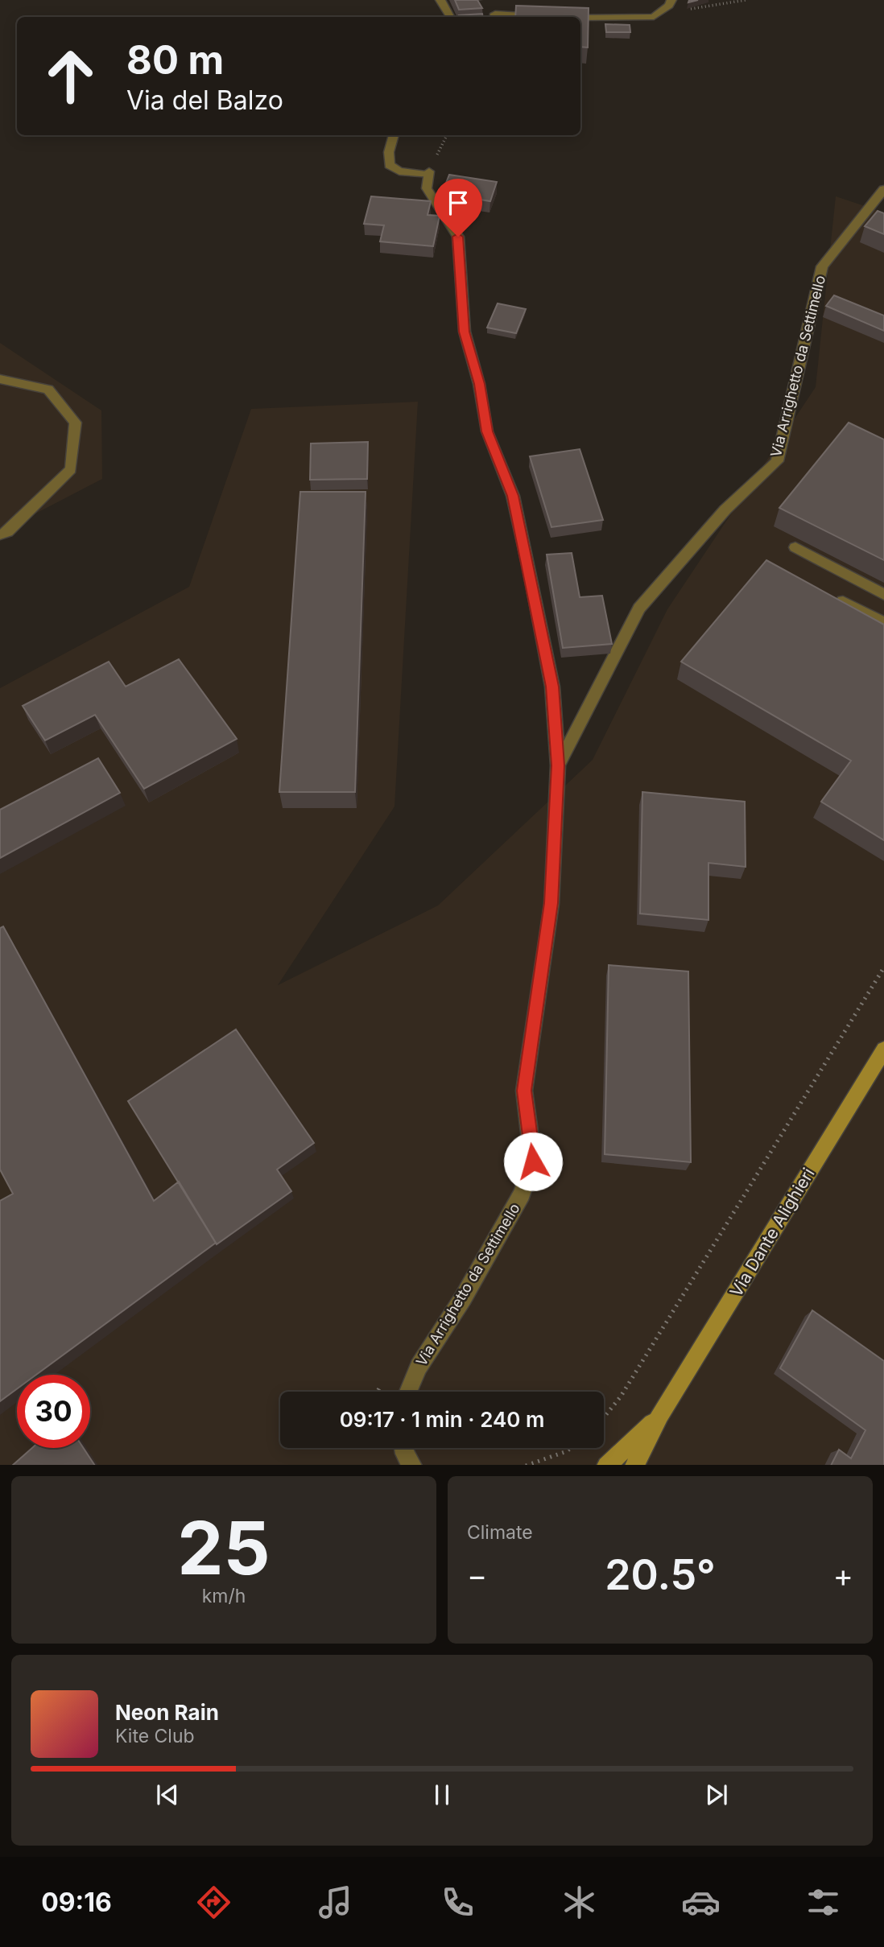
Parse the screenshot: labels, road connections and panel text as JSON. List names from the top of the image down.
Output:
{
  "streets": {
    "main road": ["Via Dante Alighieri"],
    "street": ["Via Arrighetto da Settimello"]
  },
  "page": {
    "turn": ["80 m", "Via del Balzo"],
    "limit": "30",
    "trip": "09:17 · 1 min · 240 m",
    "tile": [
      ["25", "km/h"],
      "Climate"
    ],
    "heat": ["−", "20.5°", "+"],
    "song": ["Neon Rain", "Kite Club"],
    "tabs": "09:16"
  }
}
